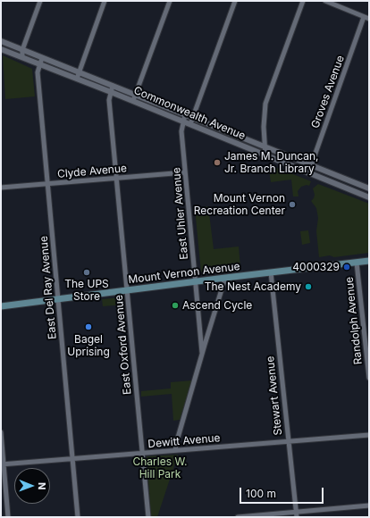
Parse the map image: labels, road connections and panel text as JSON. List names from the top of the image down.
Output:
{
  "streets": {
    "main road": ["Mount Vernon Avenue"],
    "street": [
      "Groves Avenue",
      "Commonwealth Avenue",
      "Clyde Avenue",
      "East Uhler Avenue",
      "East Del Ray Avenue",
      "Randolph Avenue",
      "East Oxford Avenue",
      "Stewart Avenue",
      "Dewitt Avenue"
    ]
  },
  "crossings": [
    ["Groves Avenue", "Commonwealth Avenue"],
    ["Commonwealth Avenue", "East Uhler Avenue"],
    ["Commonwealth Avenue", "East Del Ray Avenue"],
    ["Commonwealth Avenue", "East Oxford Avenue"],
    ["Clyde Avenue", "East Uhler Avenue"],
    ["Clyde Avenue", "East Del Ray Avenue"],
    ["Clyde Avenue", "East Oxford Avenue"],
    ["East Uhler Avenue", "Mount Vernon Avenue"],
    ["Mount Vernon Avenue", "East Del Ray Avenue"],
    ["Mount Vernon Avenue", "Randolph Avenue"],
    ["Mount Vernon Avenue", "East Oxford Avenue"],
    ["Mount Vernon Avenue", "Stewart Avenue"],
    ["East Del Ray Avenue", "Dewitt Avenue"],
    ["East Oxford Avenue", "Dewitt Avenue"],
    ["Stewart Avenue", "Dewitt Avenue"]
  ],
  "parks": ["Charles W. Hill Park"],
  "places": [
    "James M. Duncan, Jr. Branch Library",
    "Mount Vernon Recreation Center",
    "4000329",
    "The UPS Store",
    "The Nest Academy",
    "Ascend Cycle",
    "Bagel Uprising"
  ],
  "scale_bar": "100 m",
  "north": "right"
}
